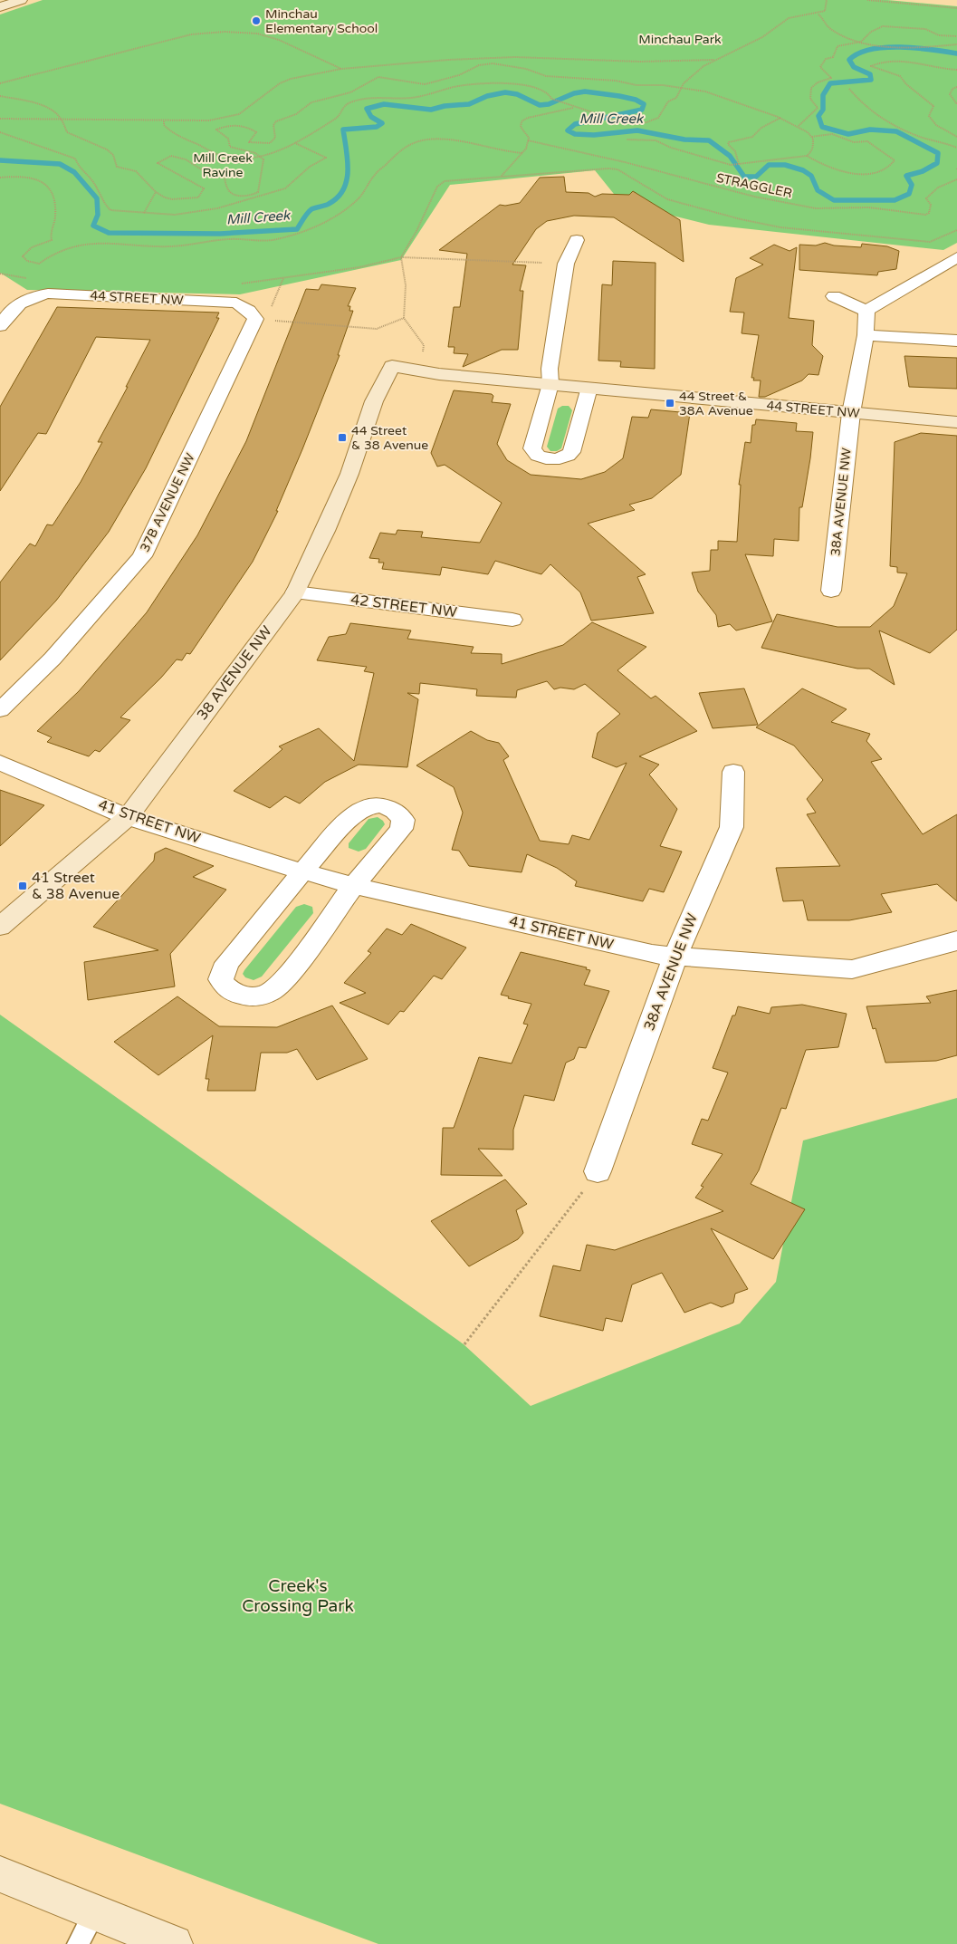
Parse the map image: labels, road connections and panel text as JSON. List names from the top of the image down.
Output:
{
  "streets": {
    "street": [
      "44 STREET NW",
      "38A AVENUE NW",
      "37B AVENUE NW",
      "42 STREET NW",
      "38 AVENUE NW",
      "41 STREET NW"
    ],
    "path": ["STRAGGLER"]
  },
  "crossings": [
    ["44 STREET NW", "38A AVENUE NW"],
    ["44 STREET NW", "37B AVENUE NW"],
    ["44 STREET NW", "38 AVENUE NW"],
    ["38A AVENUE NW", "41 STREET NW"],
    ["42 STREET NW", "38 AVENUE NW"],
    ["38 AVENUE NW", "41 STREET NW"]
  ],
  "water": ["Mill Creek"],
  "parks": ["Minchau Park", "Mill Creek Ravine", "Creek's Crossing Park"],
  "places": {
    "other": ["Minchau Elementary School"],
    "transit": ["44 Street & 38A Avenue", "44 Street & 38 Avenue", "41 Street & 38 Avenue"]
  }
}
